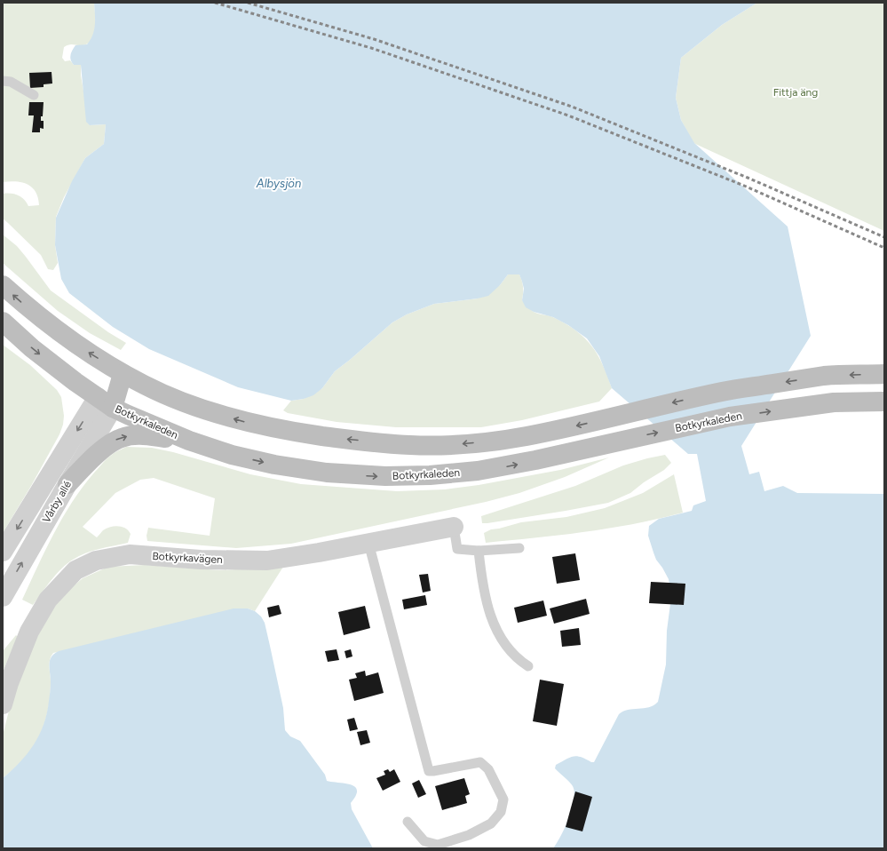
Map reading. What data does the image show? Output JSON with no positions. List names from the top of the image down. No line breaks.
{"streets":{"main road":["Botkyrkaleden"],"street":["Vårby allé","Botkyrkavägen"]},"crossings":[["Botkyrkaleden","Vårby allé"]],"water":["Albysjön"],"parks":["Fittja äng"]}
